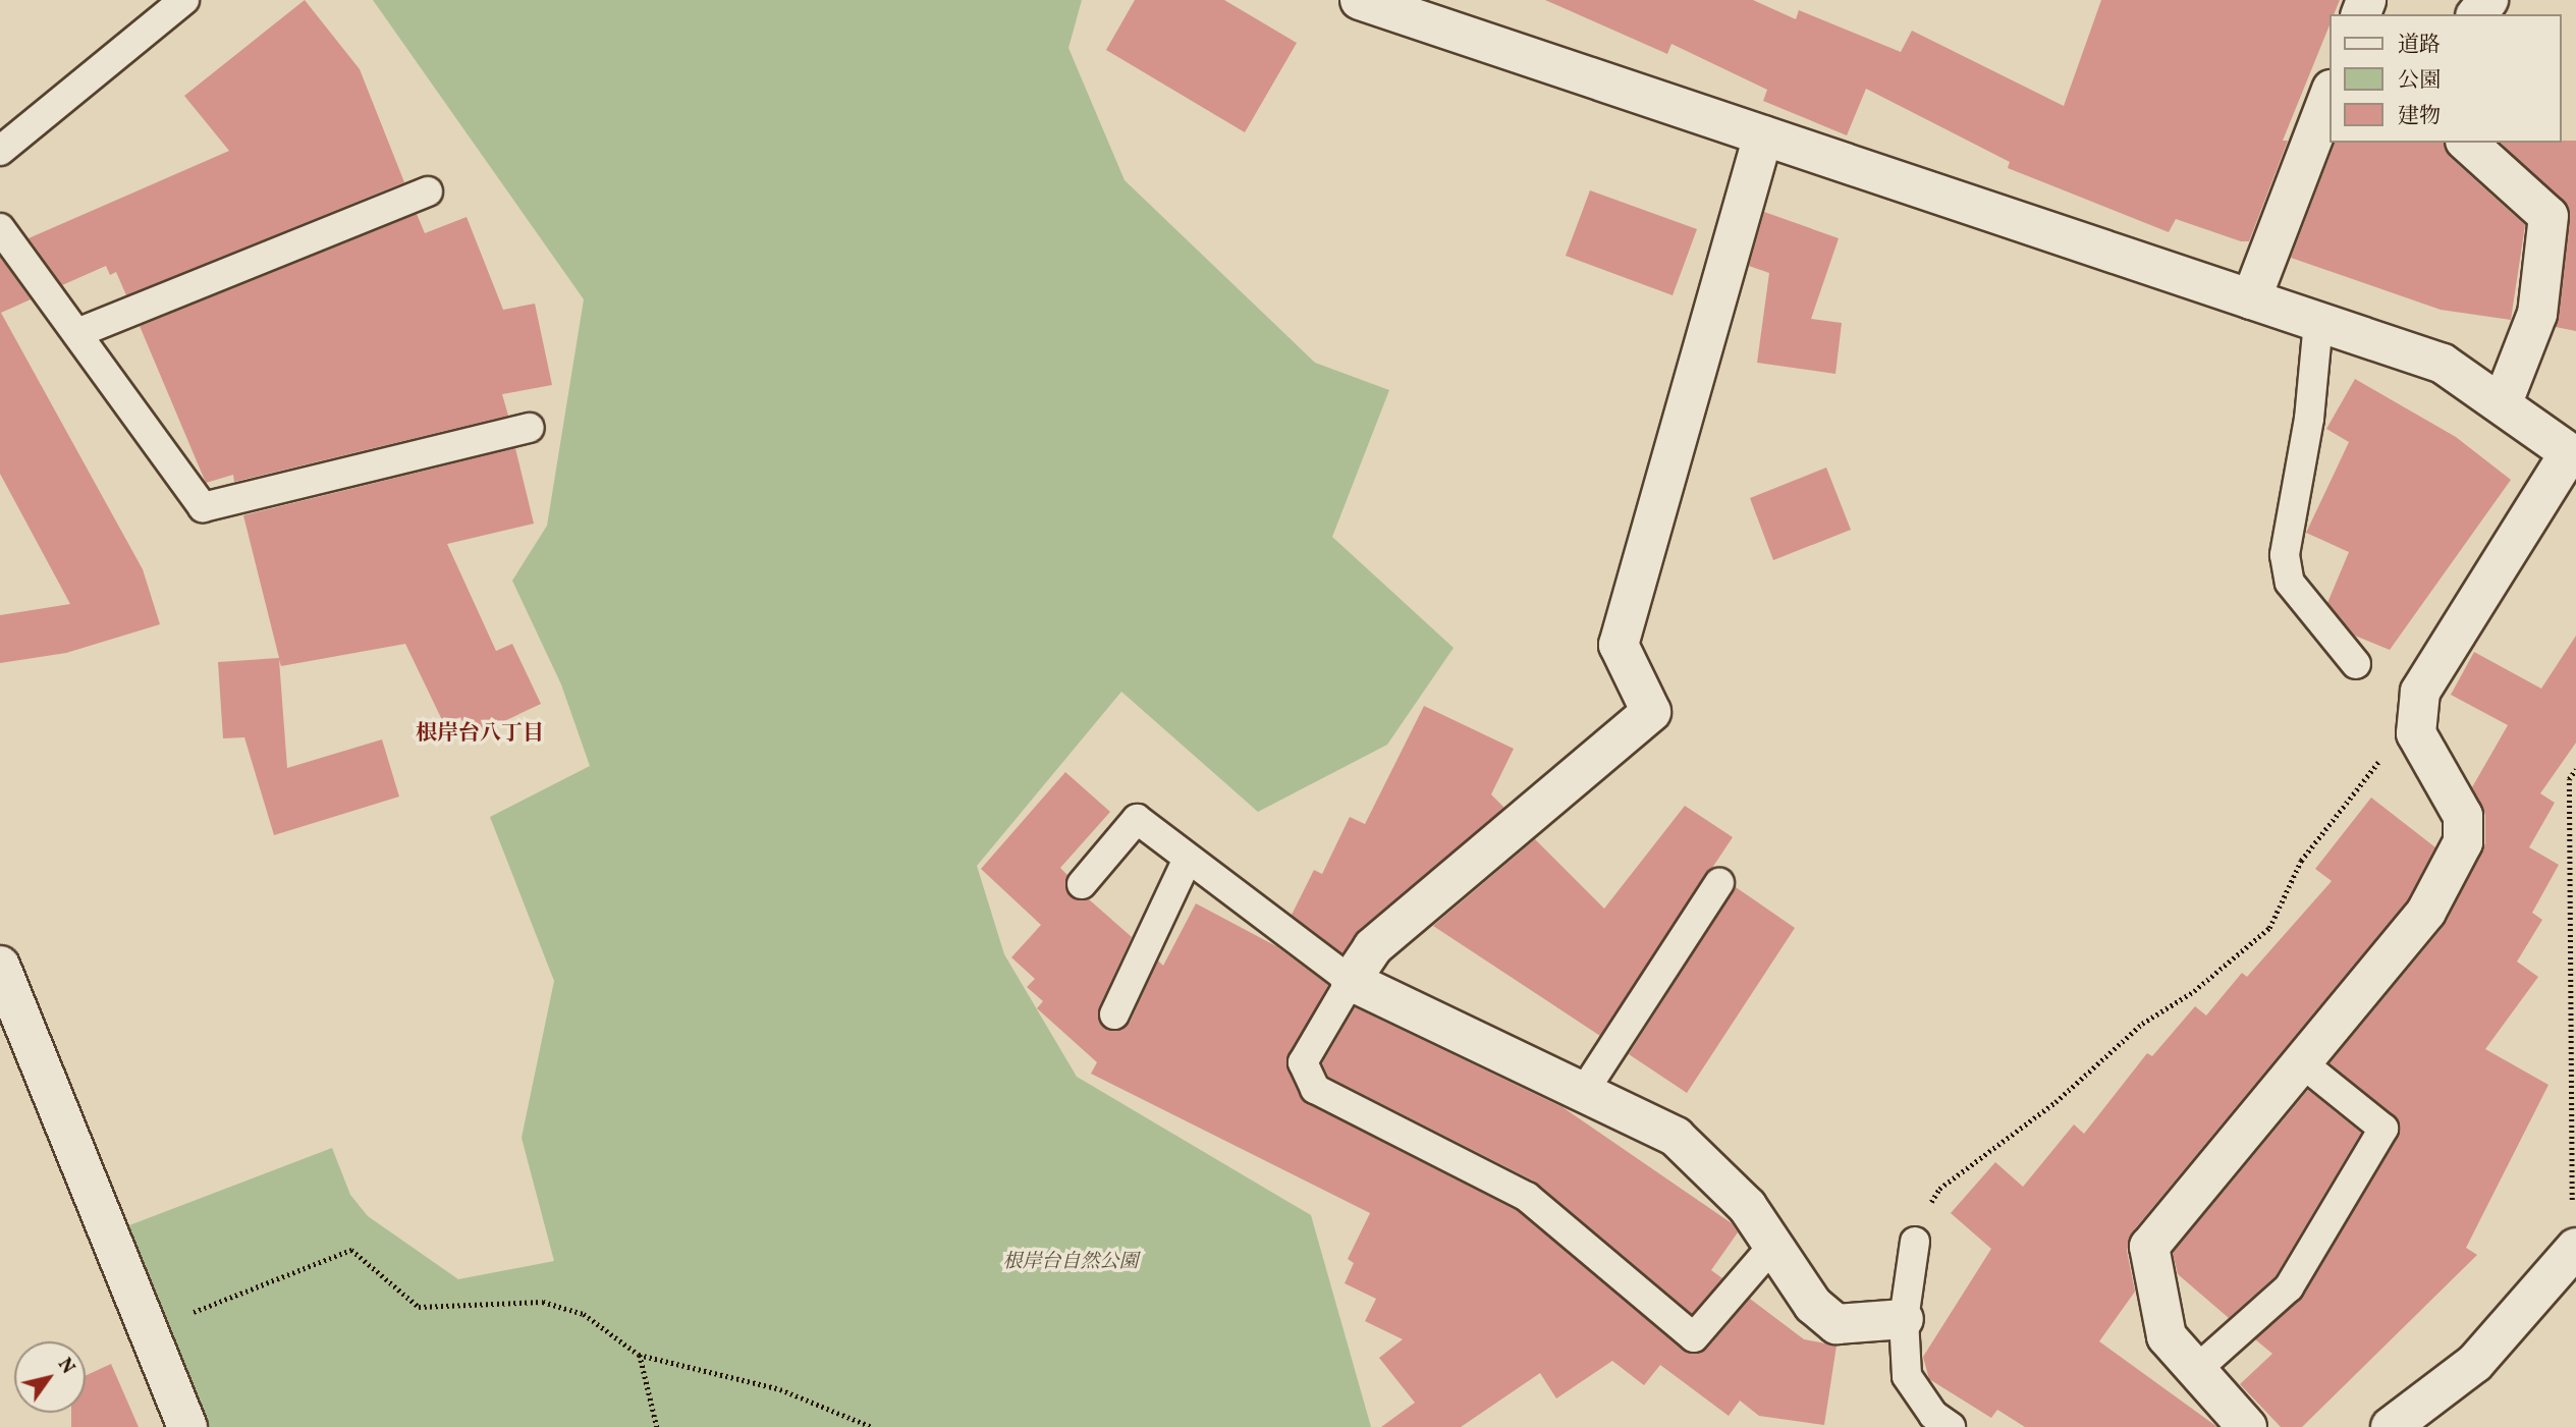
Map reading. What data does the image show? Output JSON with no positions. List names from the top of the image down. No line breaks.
{"districts":["根岸台八丁目"],"parks":["根岸台自然公園"],"legend":["道路","公園","建物"],"north":"top right"}
